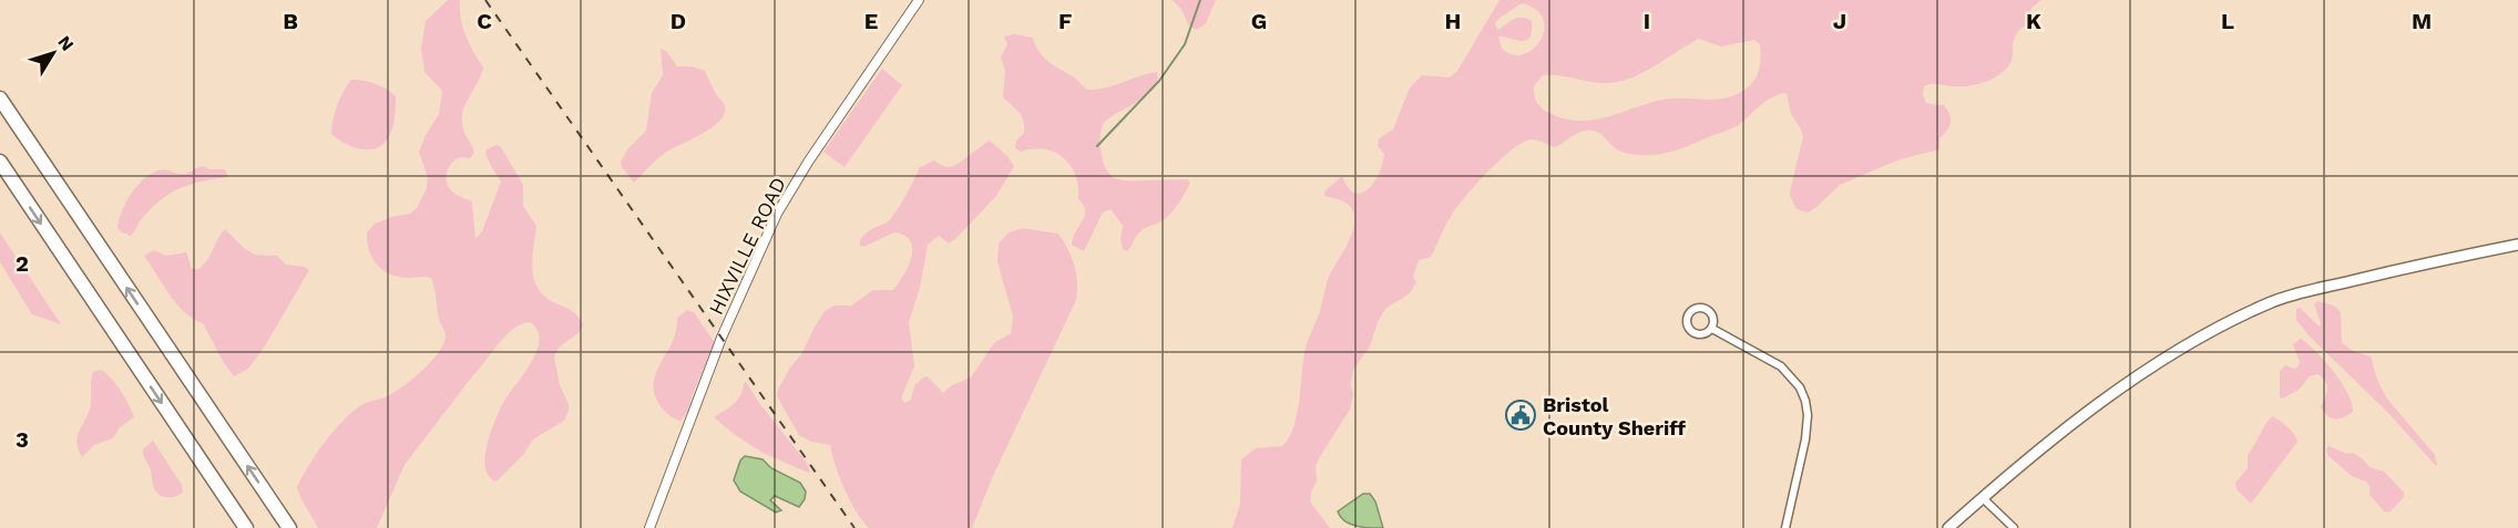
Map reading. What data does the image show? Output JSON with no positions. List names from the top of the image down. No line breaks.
{"streets":{"street":["HIXVILLE ROAD"]},"places":{"public building":["Bristol County Sheriff"]},"north":"top right","grid":{"columns":["B","C","D","E","F","G","H","I","J","K","L","M"],"rows":["2","3"]}}
